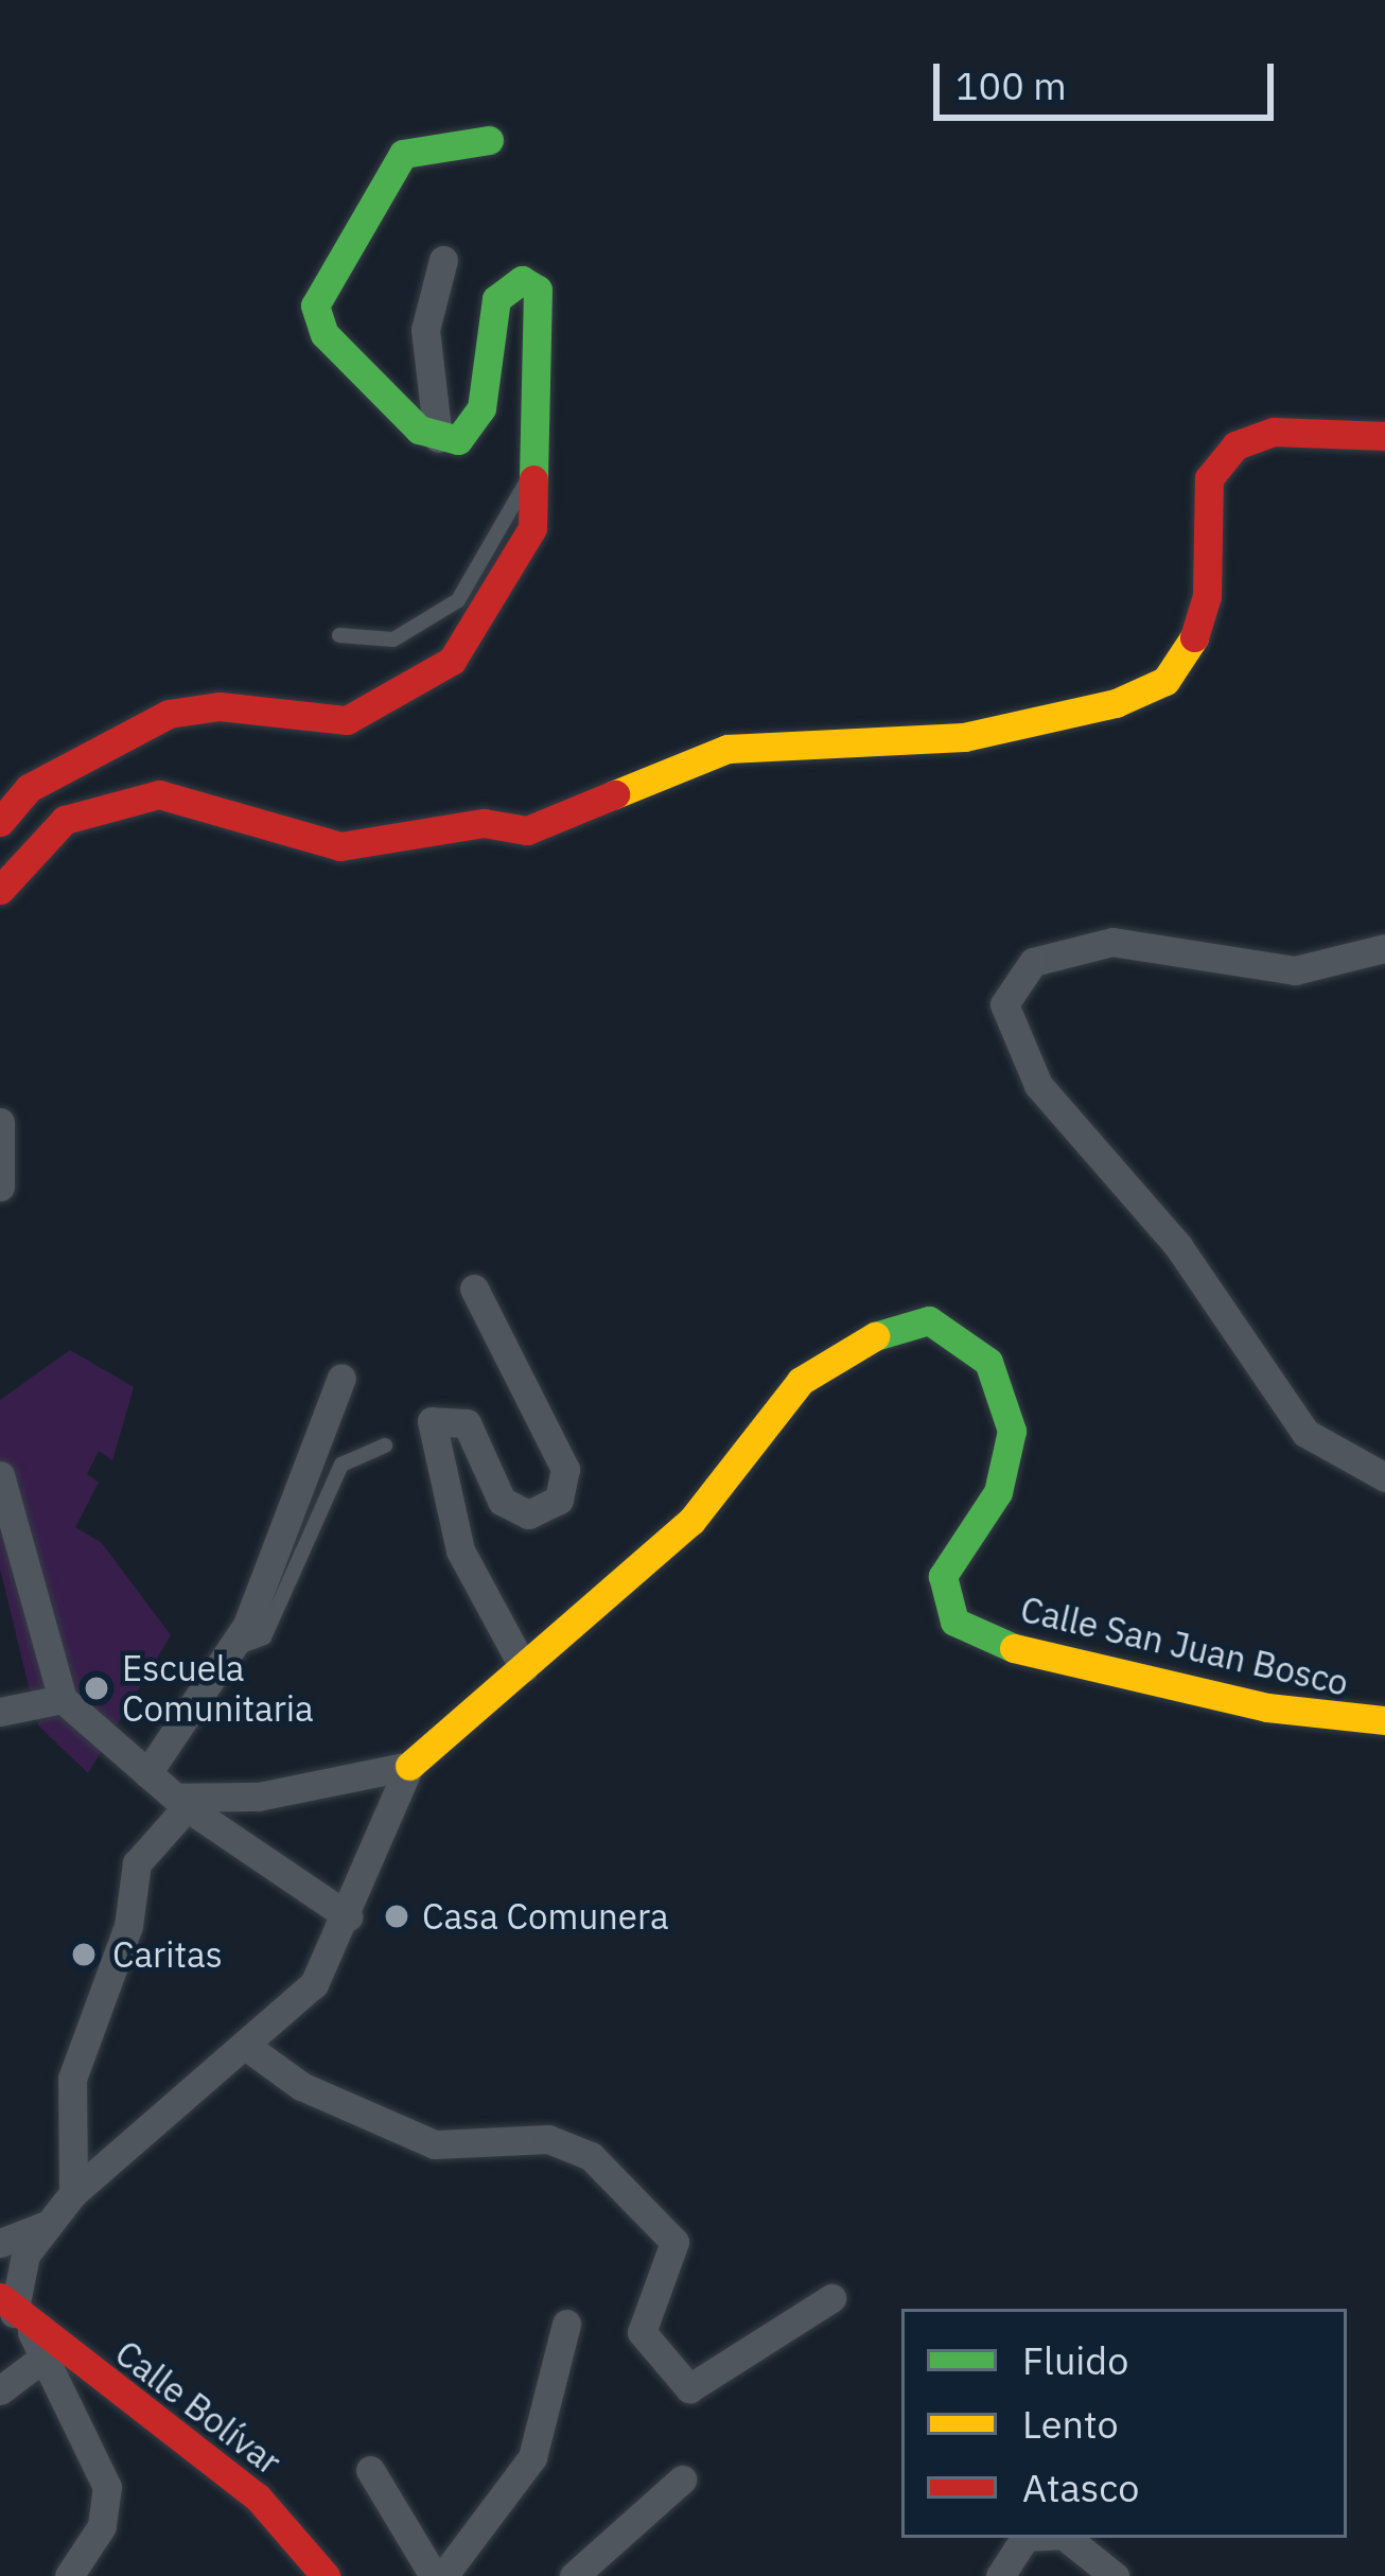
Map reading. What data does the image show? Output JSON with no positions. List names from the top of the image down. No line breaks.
{"streets":{"street":["Calle San Juan Bosco","Calle Bolívar"]},"places":["Escuela Comunitaria","Casa Comunera","Caritas"],"legend":["Fluido","Lento","Atasco"],"scale_bar":"100 m"}
